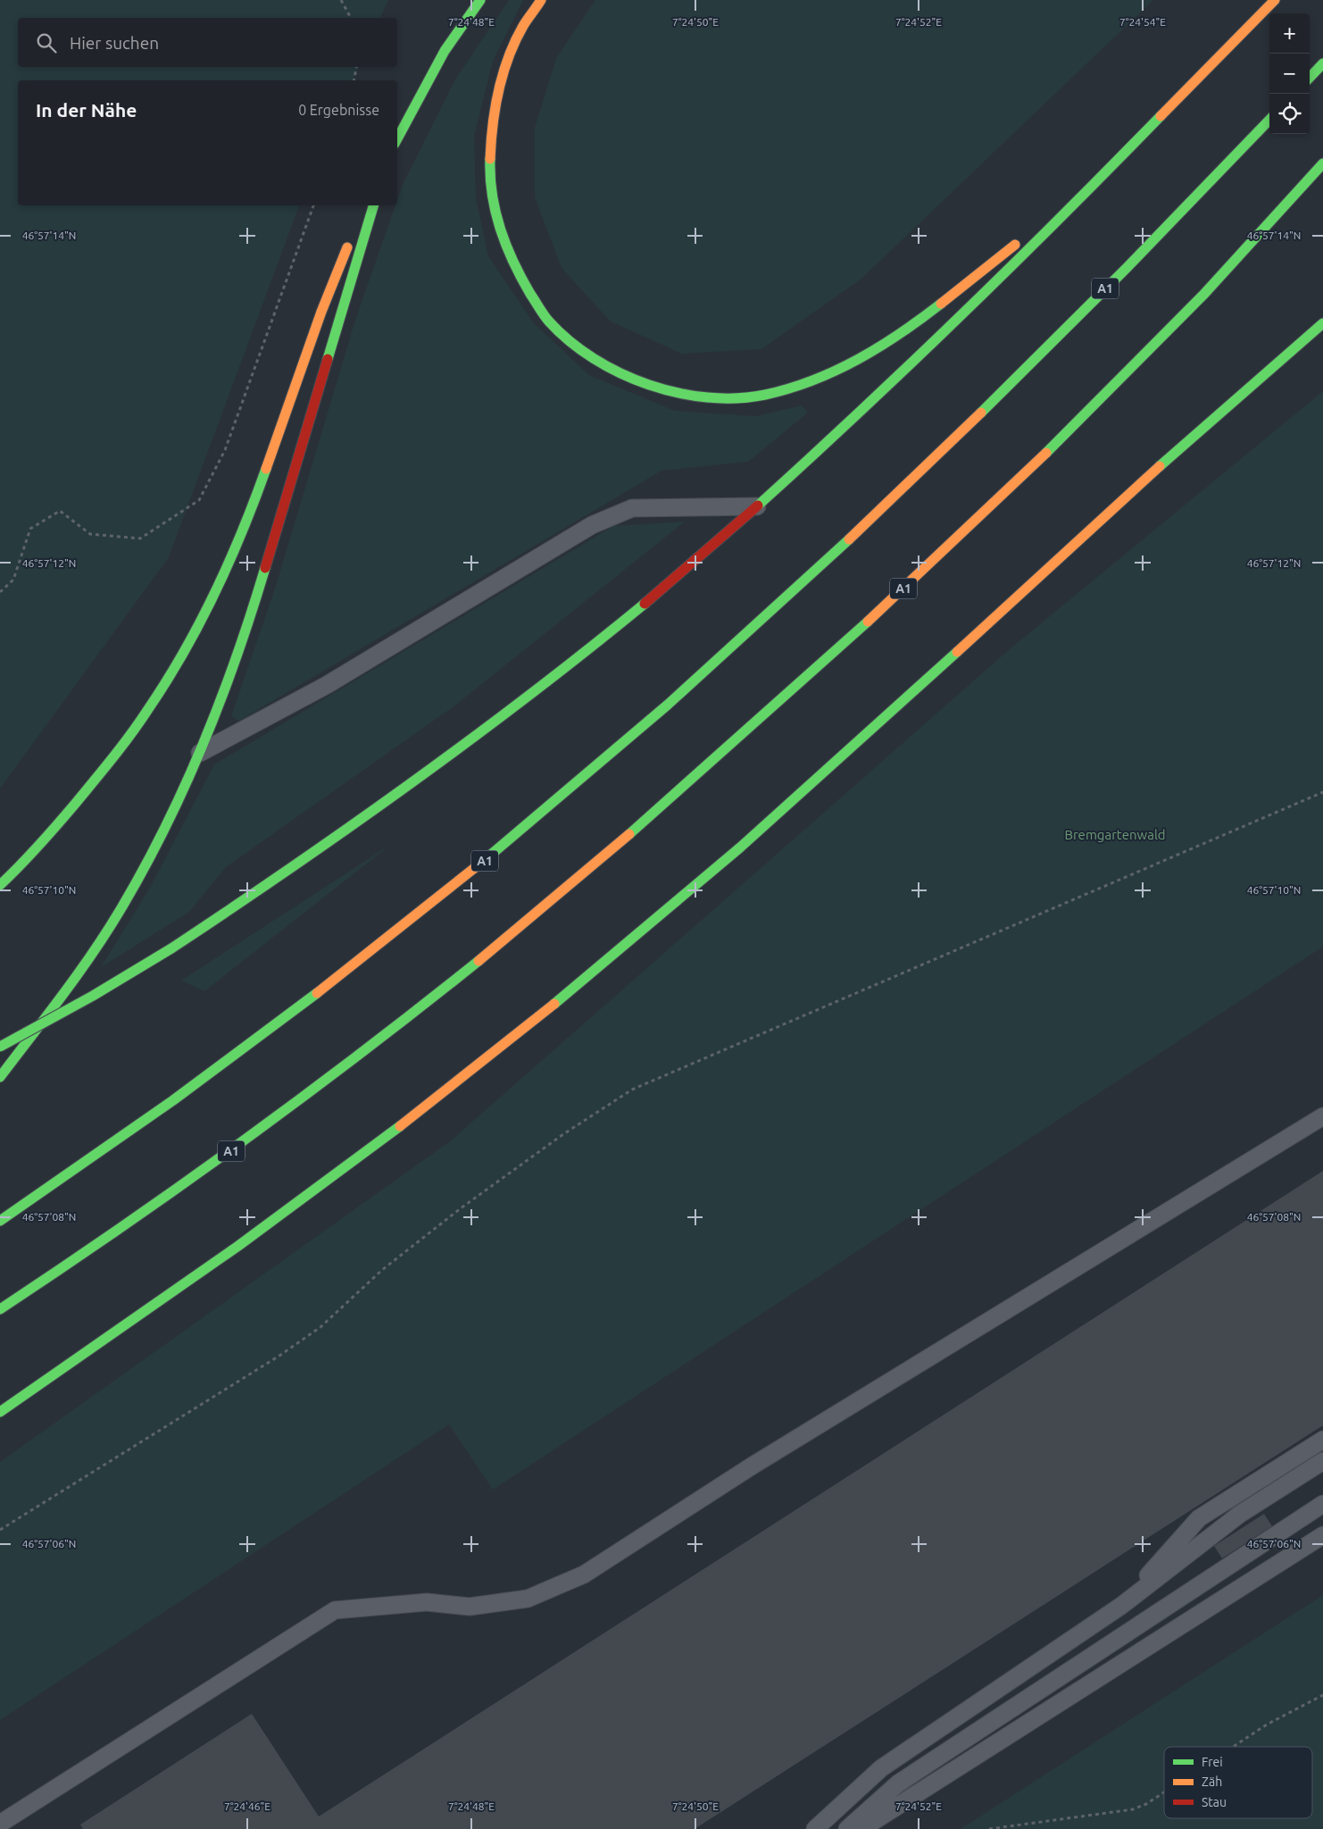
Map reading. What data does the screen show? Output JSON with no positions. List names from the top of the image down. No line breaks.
{"streets":{"highway":["A1"]},"parks":["Bremgartenwald"],"legend":["Frei","Zäh","Stau"],"page":{"map_buttons":["+","−"],"search":"Hier suchen","heading":["In der Nähe","0 Ergebnisse"]},"coordinates":["7°24'48\"E","7°24'50\"E","7°24'52\"E","7°24'54\"E","46°57'14\"N","46°57'12\"N","46°57'10\"N","46°57'08\"N","46°57'06\"N","7°24'46\"E"]}
